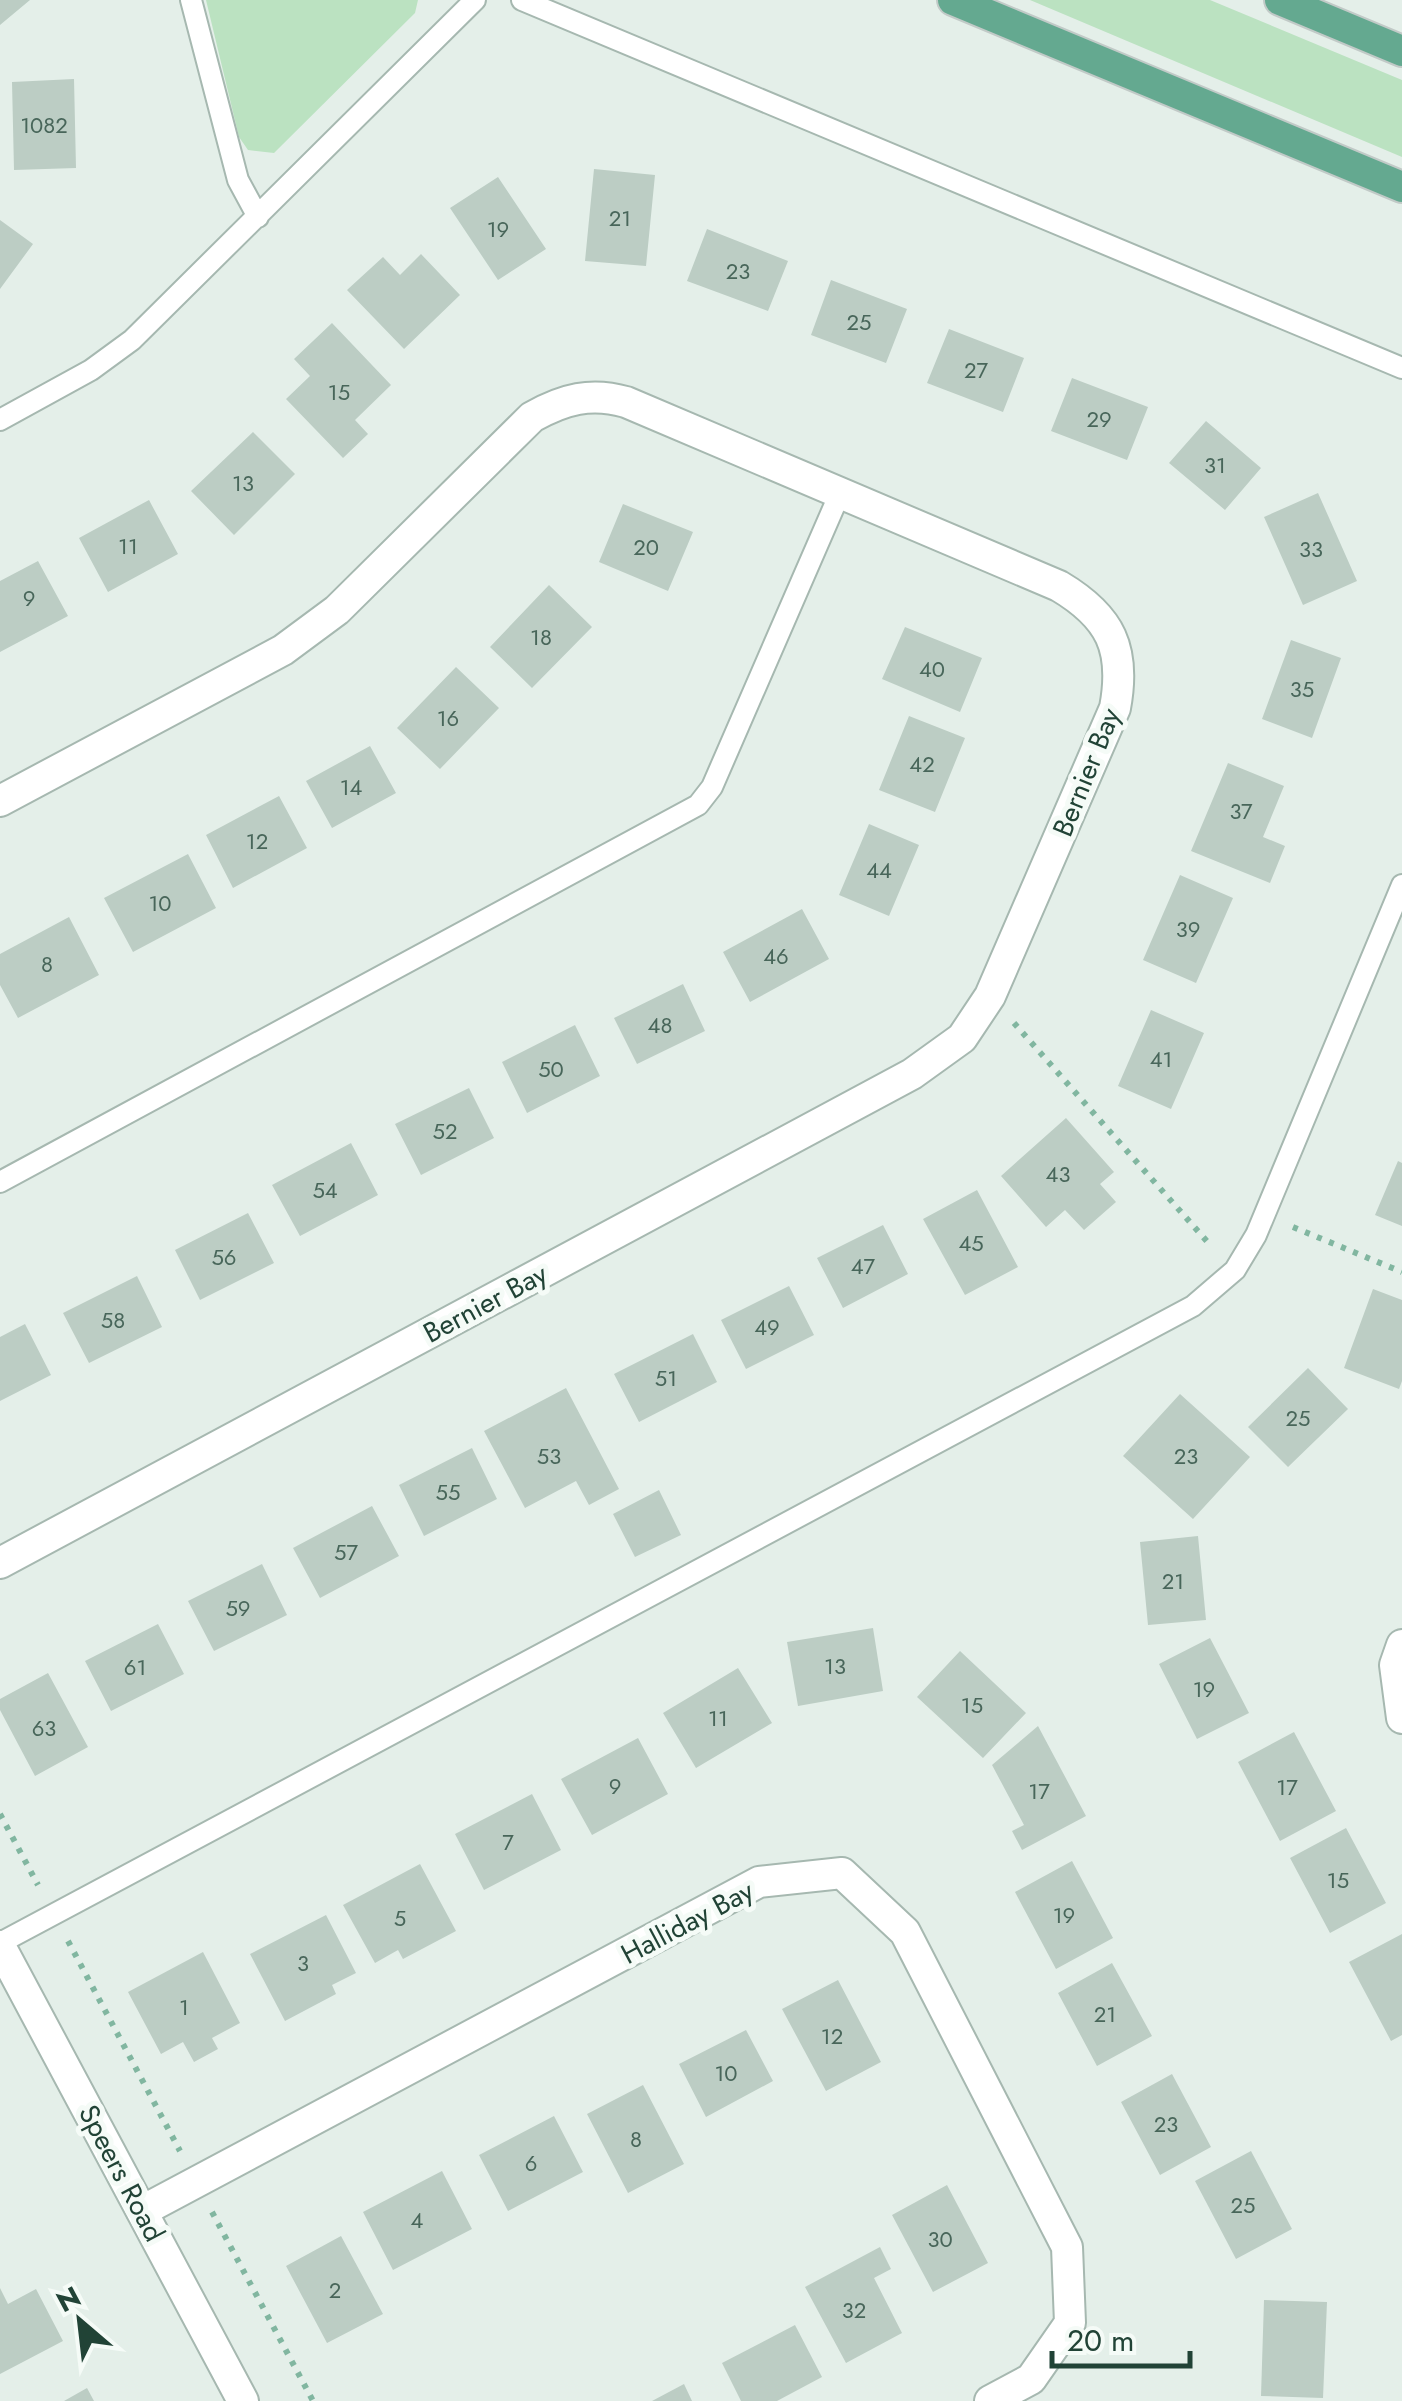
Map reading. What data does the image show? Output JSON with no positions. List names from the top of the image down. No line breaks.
{"streets":{"street":["Bernier Bay","Halliday Bay","Speers Road"]},"crossings":[["Halliday Bay","Speers Road"]],"house_numbers":["1082","21","19","23","25","27","15","29","31","13","11","20","33","9","18","40","35","16","42","14","37","12","44","10","39","46","8","48","41","50","52","43","54","45","56","47","58","49","51","25","53","23","55","57","21","59","13","61","19","15","11","63","9","17","17","7","15","19","5","3","1","21","12","10","23","8","6","25","4","30","2","32"],"scale_bar":"20 m","north":"top left"}
